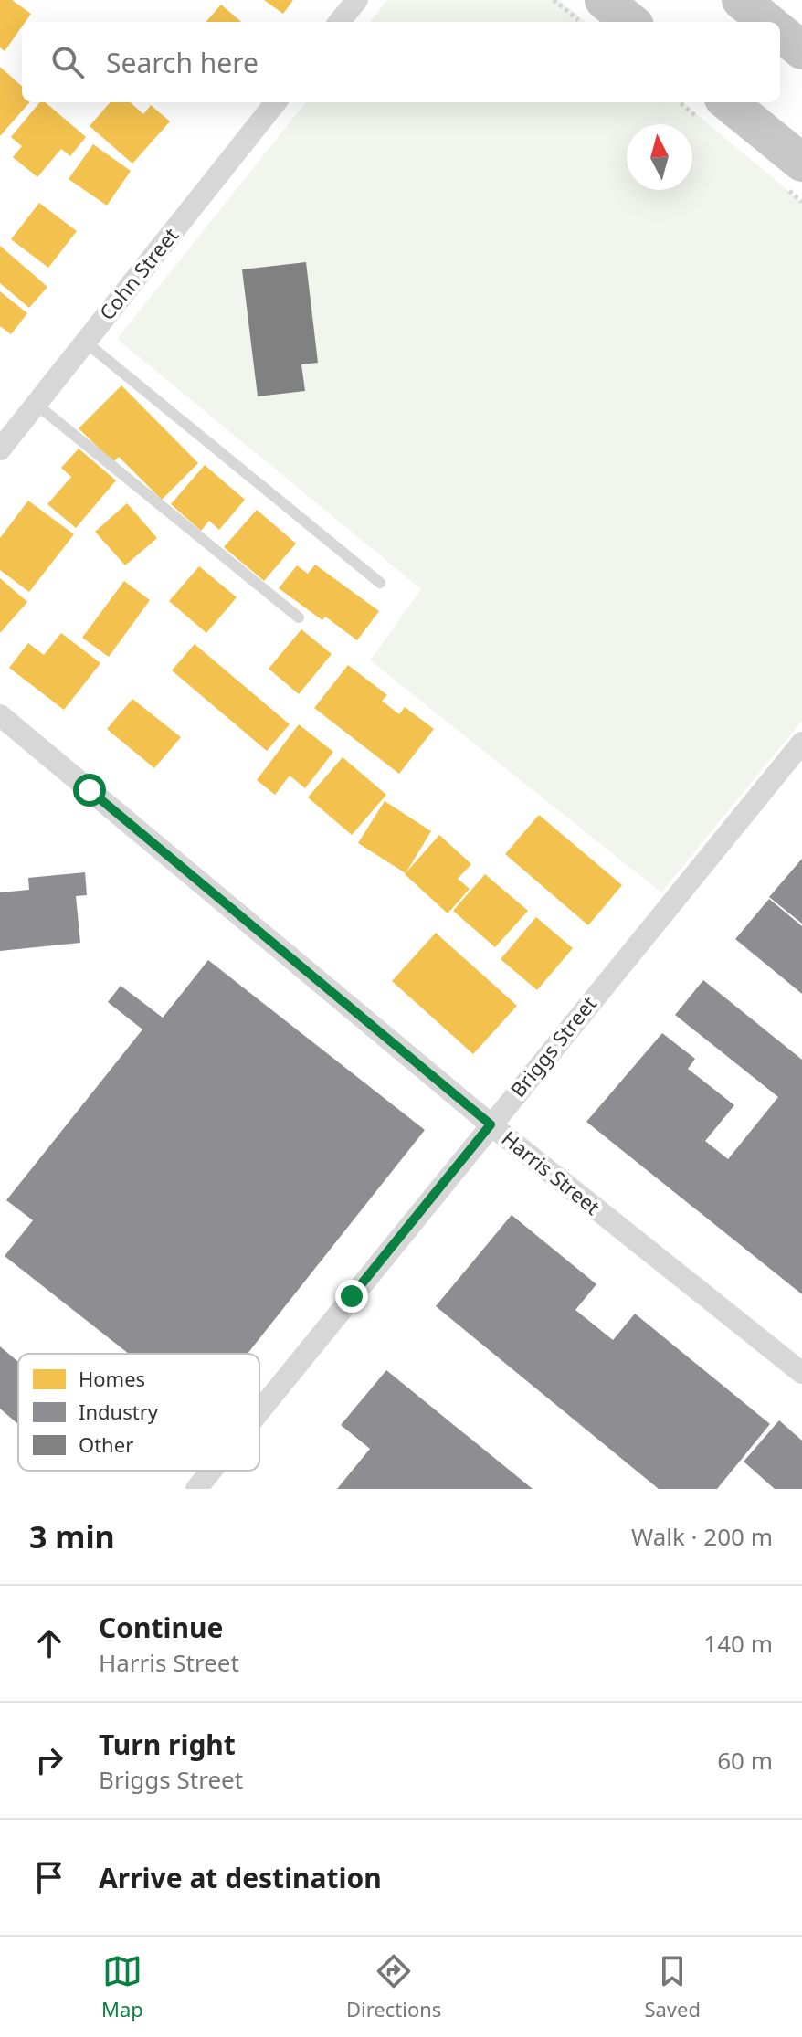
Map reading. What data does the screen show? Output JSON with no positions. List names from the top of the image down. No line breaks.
{"streets":{"street":["Cohn Street","Briggs Street","Harris Street"]},"crossings":[["Briggs Street","Harris Street"]],"legend":["Homes","Industry","Other"],"north":"top","page":{"search":"Search here","heading":["3 min","Walk · 200 m"],"list":[["Continue","Harris Street","140 m"],["Turn right","Briggs Street","60 m"],"Arrive at destination"],"nav":["Map","Directions","Saved"]}}
